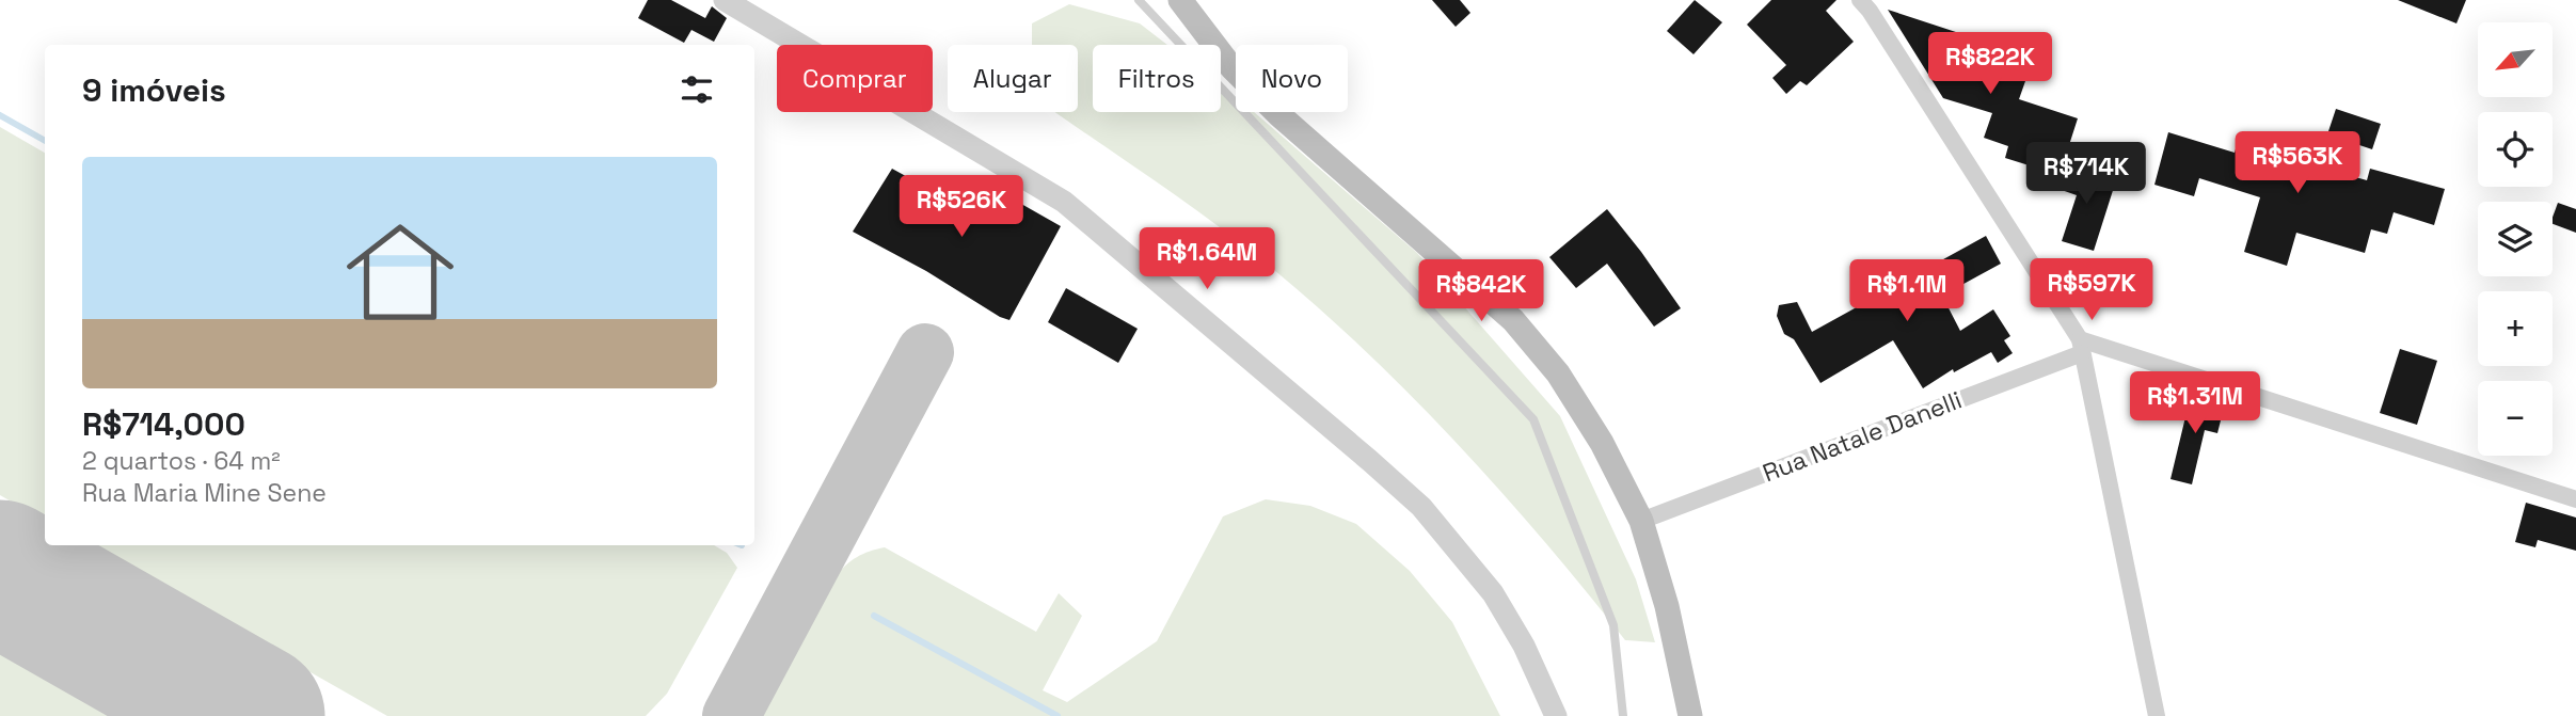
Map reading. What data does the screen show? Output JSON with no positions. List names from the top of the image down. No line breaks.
{"streets":{"street":["Rua Natale Danelli"]},"north":"bottom left","page":{"map_buttons":["+","−"],"price":["R$822K","R$563K","R$714K","R$526K","R$1.64M","R$597K","R$842K","R$1.1M","R$1.31M"],"chip":["Comprar","Alugar","Filtros","Novo"],"heading":"9 imóveis","list":[{"name":"R$714,000","note":"2 quartos · 64 m² · Rua Maria Mine Sene"}]}}
